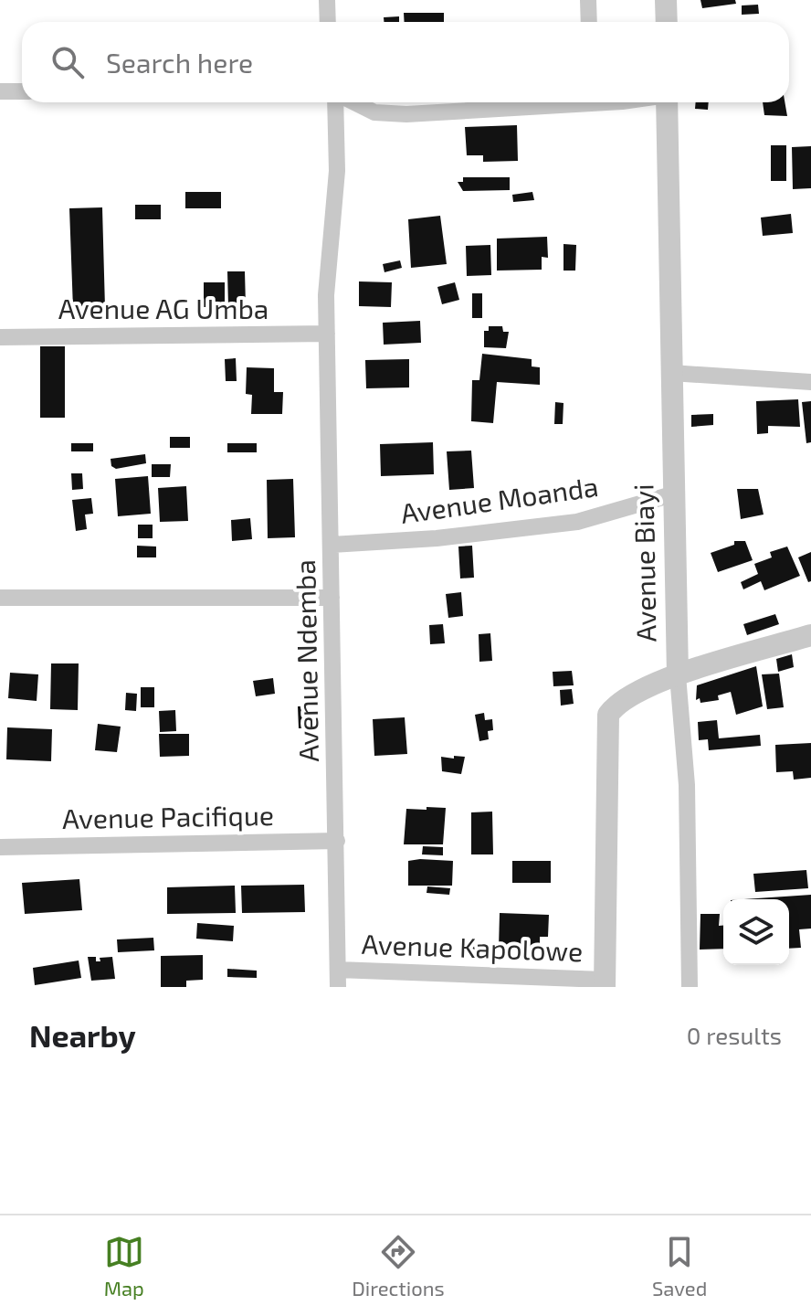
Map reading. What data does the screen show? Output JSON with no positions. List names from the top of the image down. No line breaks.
{"streets":{"street":["Avenue AG Umba","Avenue Moanda","Avenue Biayi","Avenue Ndemba","Avenue Pacifique","Avenue Kapolowe"]},"crossings":[["Avenue AG Umba","Avenue Ndemba"],["Avenue Moanda","Avenue Biayi"],["Avenue Moanda","Avenue Ndemba"],["Avenue Biayi","Avenue Kapolowe"],["Avenue Ndemba","Avenue Pacifique"],["Avenue Ndemba","Avenue Kapolowe"]],"page":{"search":"Search here","heading":["Nearby","0 results"],"nav":["Map","Directions","Saved"]}}
